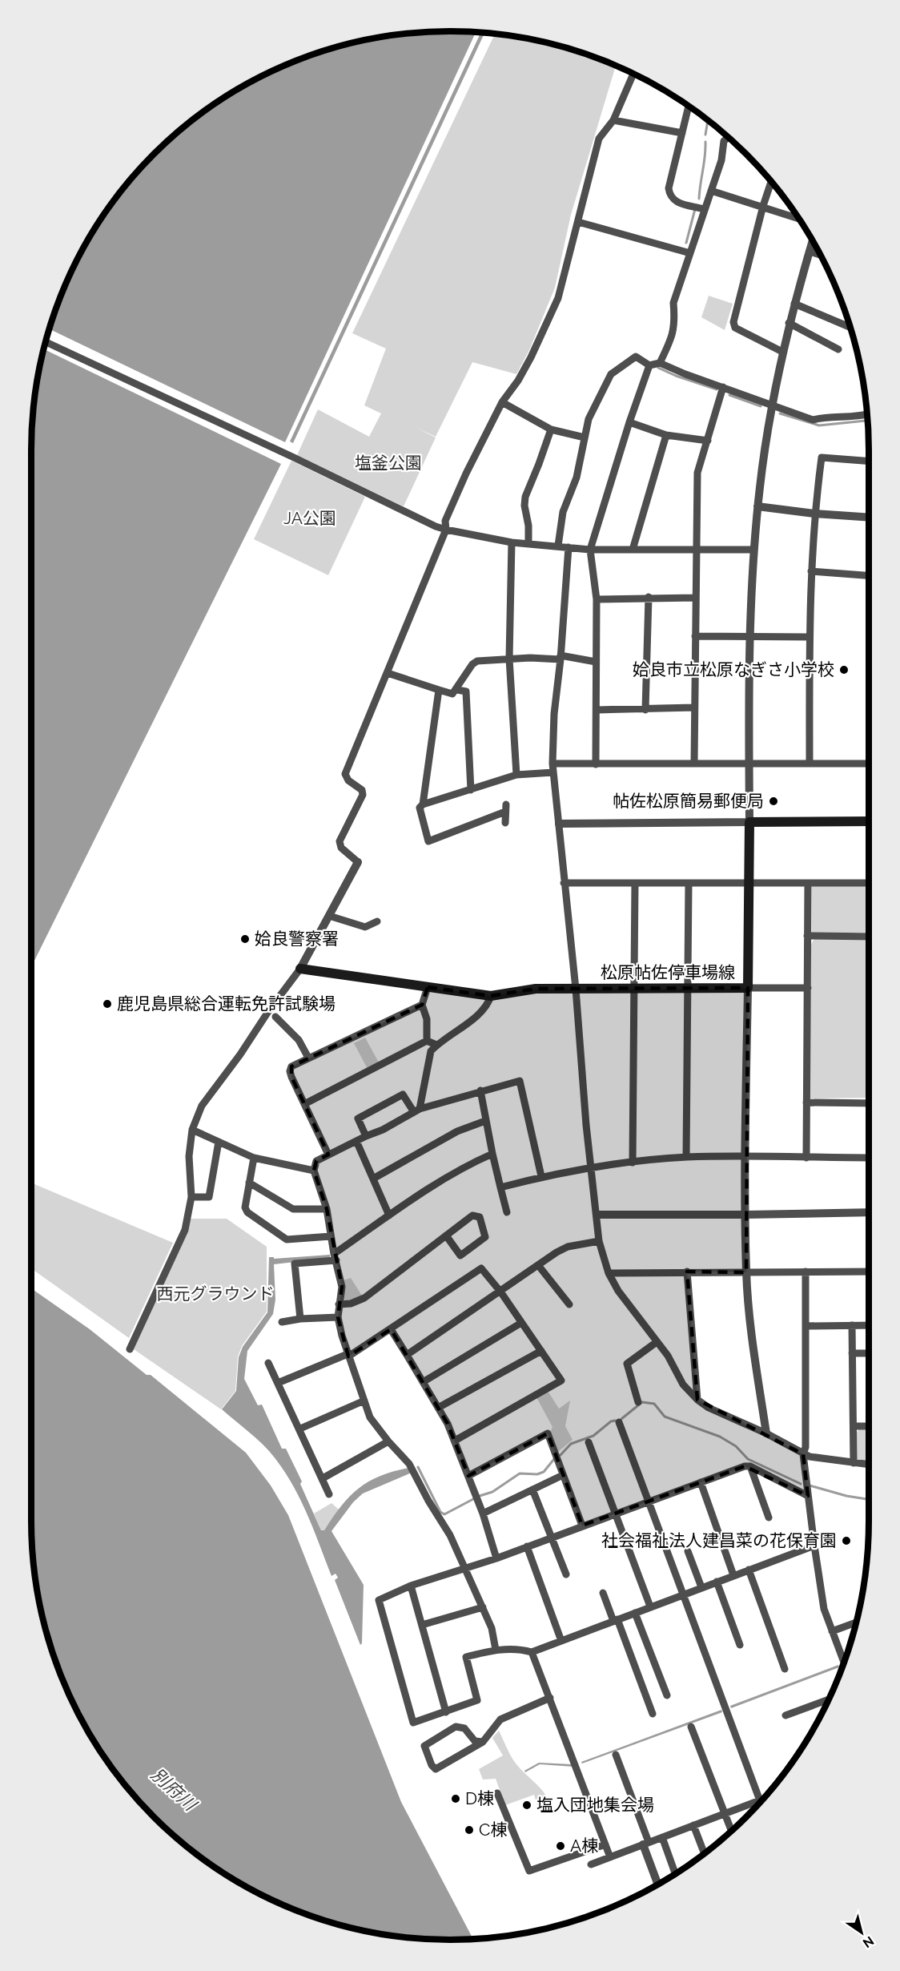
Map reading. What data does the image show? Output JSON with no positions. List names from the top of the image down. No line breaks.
{"streets":{"main road":["松原帖佐停車場線"]},"water":["別府川"],"parks":["塩釜公園","JA公園","西元グラウンド"],"places":["姶良市立松原なぎさ小学校","帖佐松原簡易郵便局","姶良警察署","鹿児島県総合運転免許試験場","社会福祉法人建昌菜の花保育園","D棟","塩入団地集会場","C棟","A棟"],"north":"bottom right"}
